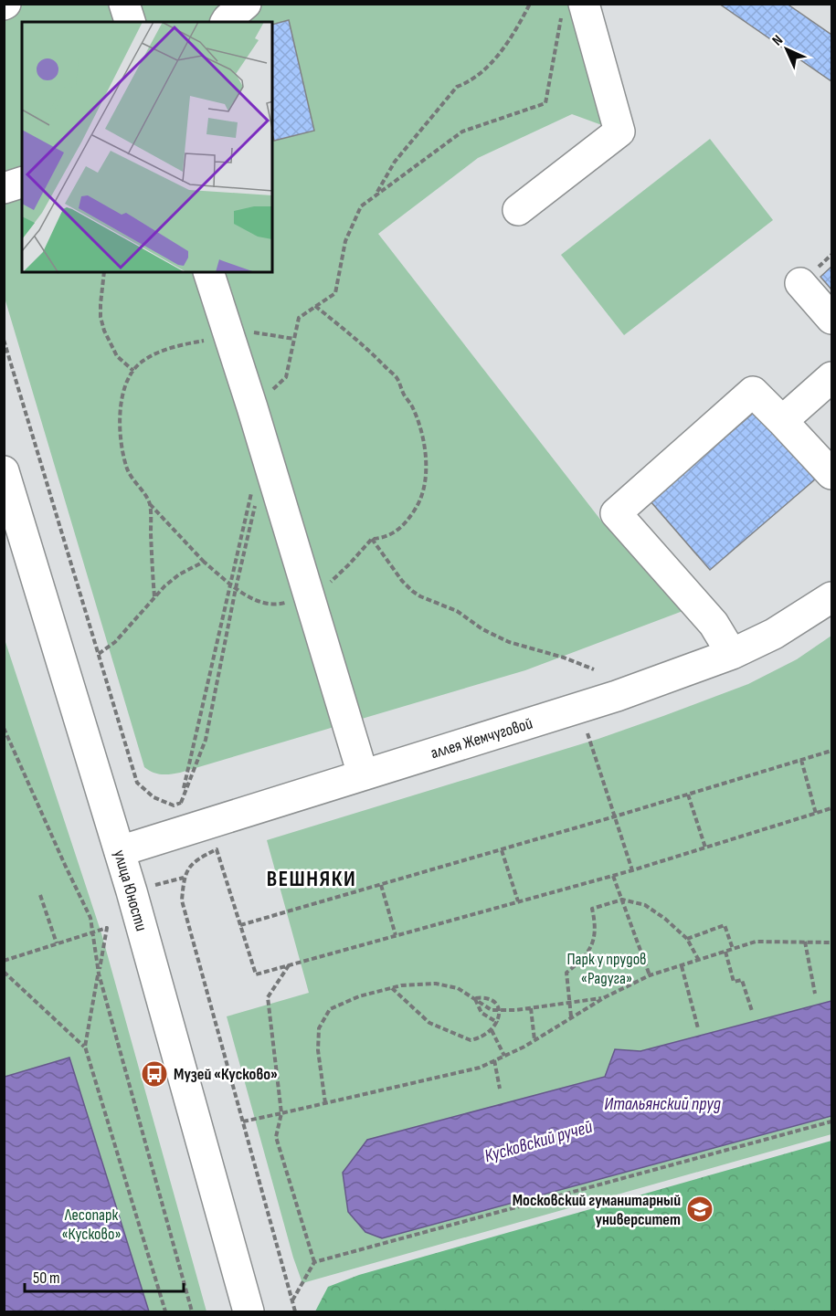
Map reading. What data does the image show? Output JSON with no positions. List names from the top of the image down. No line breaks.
{"streets":{"main road":["аллея Жемчуговой","улица Юности"]},"crossings":[["аллея Жемчуговой","улица Юности"]],"districts":["ВЕШНЯКИ"],"water":["Итальянский пруд","Кусковский ручей"],"parks":["Парк у прудов «Радуга»","Лесопарк «Кусково»"],"places":{"bus stop":["Музей «Кусково»"],"school or university":["Московский гуманитарный университет"]},"scale_bar":"50 m","north":"top left"}
